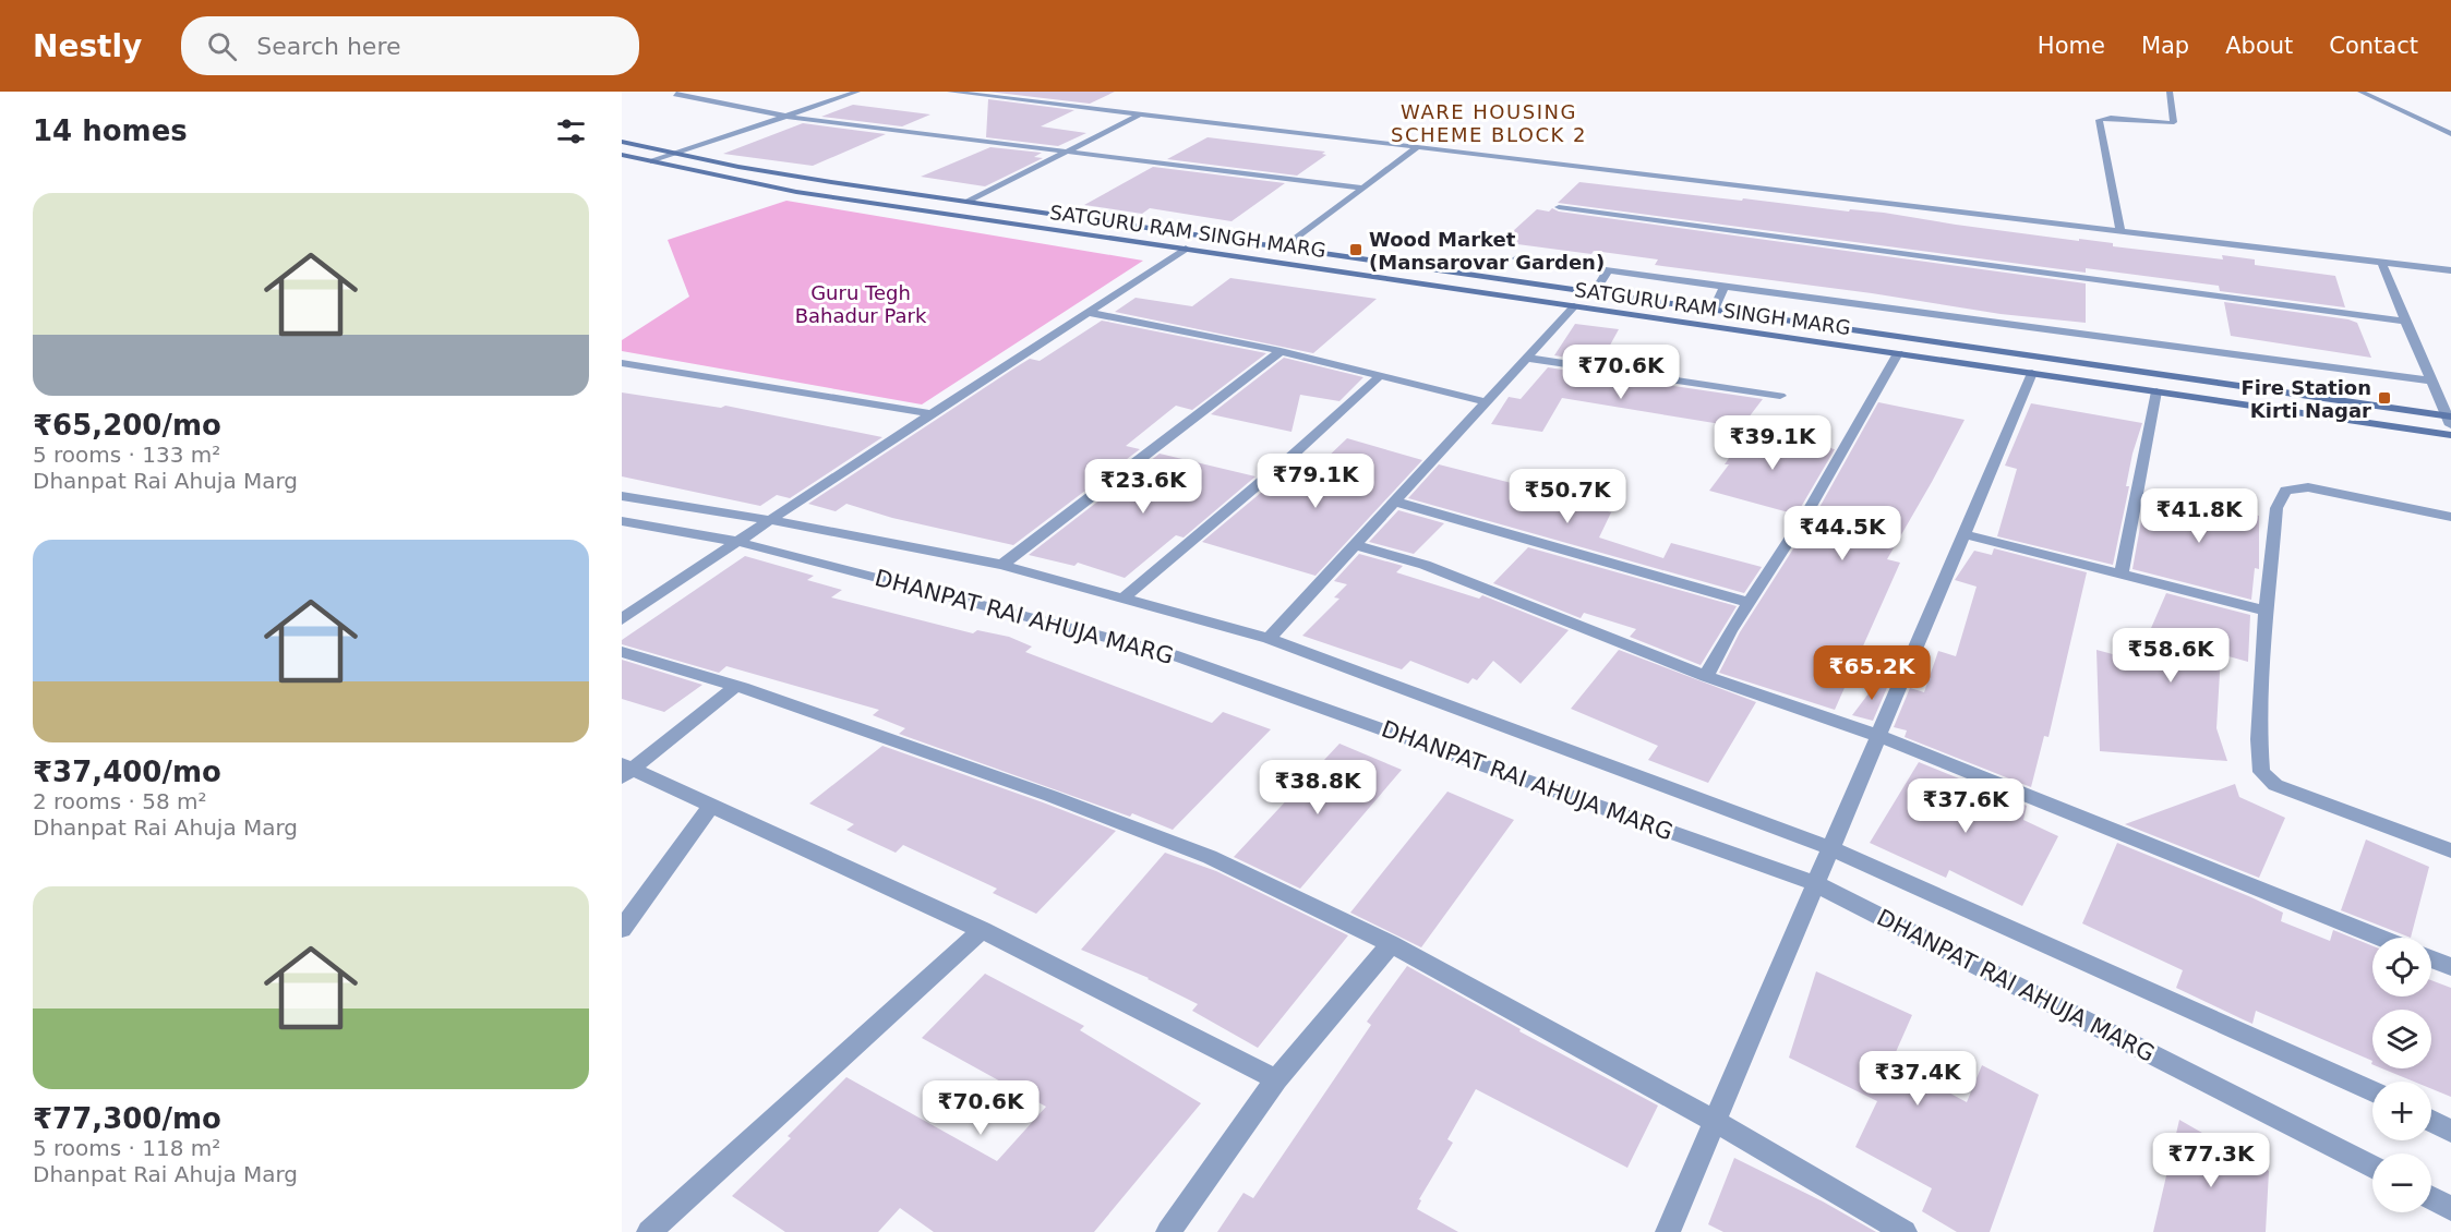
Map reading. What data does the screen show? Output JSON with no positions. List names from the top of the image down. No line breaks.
{"streets":{"main road":["SATGURU RAM SINGH MARG"],"street":["DHANPAT RAI AHUJA MARG"]},"districts":["WARE HOUSING SCHEME BLOCK 2"],"parks":["Guru Tegh Bahadur Park"],"places":{"transit":["Wood Market (Mansarovar Garden)","Fire Station Kirti Nagar"]},"page":{"header":"Nestly","search":"Search here","nav":["Home","Map","About","Contact"],"heading":"14 homes","list":[{"name":"₹65,200/mo","note":"5 rooms · 133 m² · Dhanpat Rai Ahuja Marg"},{"name":"₹37,400/mo","note":"2 rooms · 58 m² · Dhanpat Rai Ahuja Marg"},{"name":"₹77,300/mo","note":"5 rooms · 118 m² · Dhanpat Rai Ahuja Marg"}],"price":["₹70.6K","₹39.1K","₹79.1K","₹23.6K","₹50.7K","₹41.8K","₹44.5K","₹58.6K","₹65.2K","₹38.8K","₹37.6K","₹37.4K","₹70.6K","₹77.3K"],"map_buttons":["+","−"]}}
